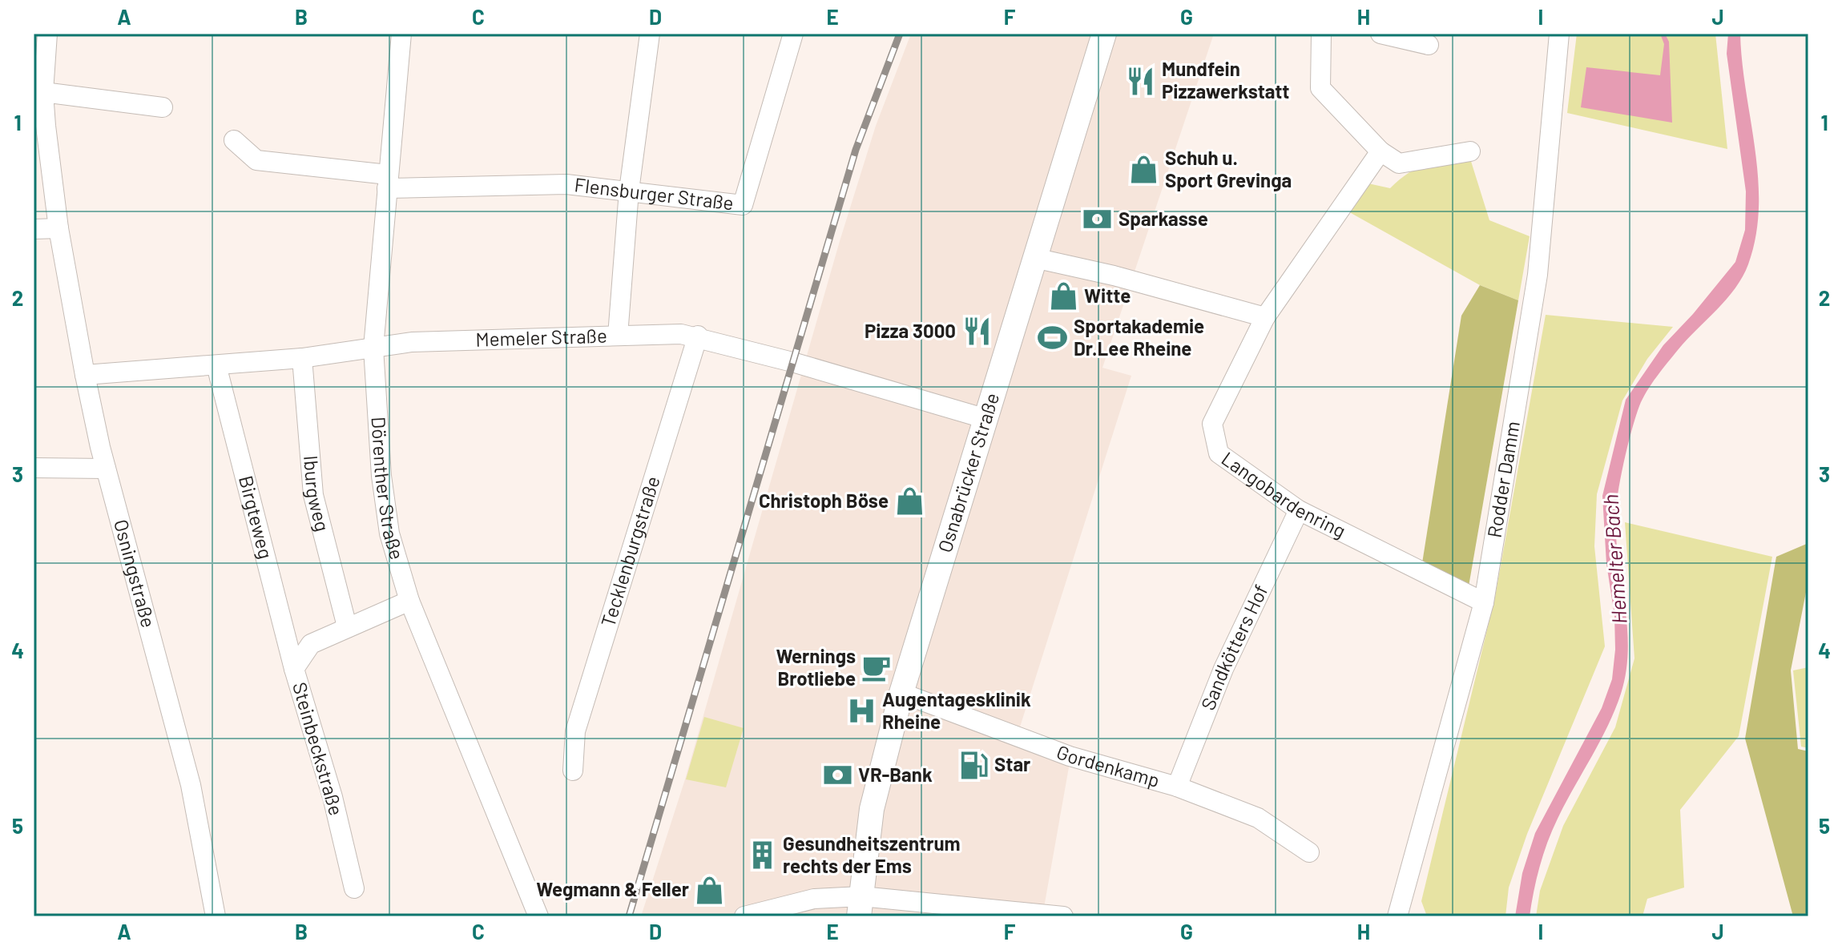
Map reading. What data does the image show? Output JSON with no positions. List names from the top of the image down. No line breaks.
{"streets":{"main road":["Osnabrücker Straße"],"street":["Flensburger Straße","Memeler Straße","Rodder Damm","Dörenther Straße","Iburgweg","Langobardenring","Birgteweg","Tecklenburgstraße","Osningstraße","Sandkötters Hof","Steinbeckstraße","Gordenkamp"]},"crossings":[["Flensburger Straße","Dörenther Straße"],["Memeler Straße","Osnabrücker Straße"],["Memeler Straße","Dörenther Straße"],["Memeler Straße","Iburgweg"],["Memeler Straße","Birgteweg"],["Memeler Straße","Tecklenburgstraße"],["Memeler Straße","Osningstraße"],["Osnabrücker Straße","Gordenkamp"],["Rodder Damm","Langobardenring"],["Dörenther Straße","Steinbeckstraße"],["Iburgweg","Steinbeckstraße"],["Langobardenring","Sandkötters Hof"],["Birgteweg","Steinbeckstraße"],["Sandkötters Hof","Gordenkamp"]],"water":["Hemelter Bach"],"places":{"restaurant":["Mundfein Pizzawerkstatt","Pizza 3000"],"shop":["Schuh u. Sport Grevinga","Witte","Christoph Böse","Wegmann & Feller"],"bank":["Sparkasse","VR-Bank"],"sports":["Sportakademie Dr.Lee Rheine"],"cafe":["Wernings Brotliebe"],"hospital":["Augentagesklinik Rheine"],"fuel station":["Star"],"building":["Gesundheitszentrum rechts der Ems"]},"grid":{"columns":["A","B","C","D","E","F","G","H","I","J"],"rows":["1","2","3","4","5"]}}
